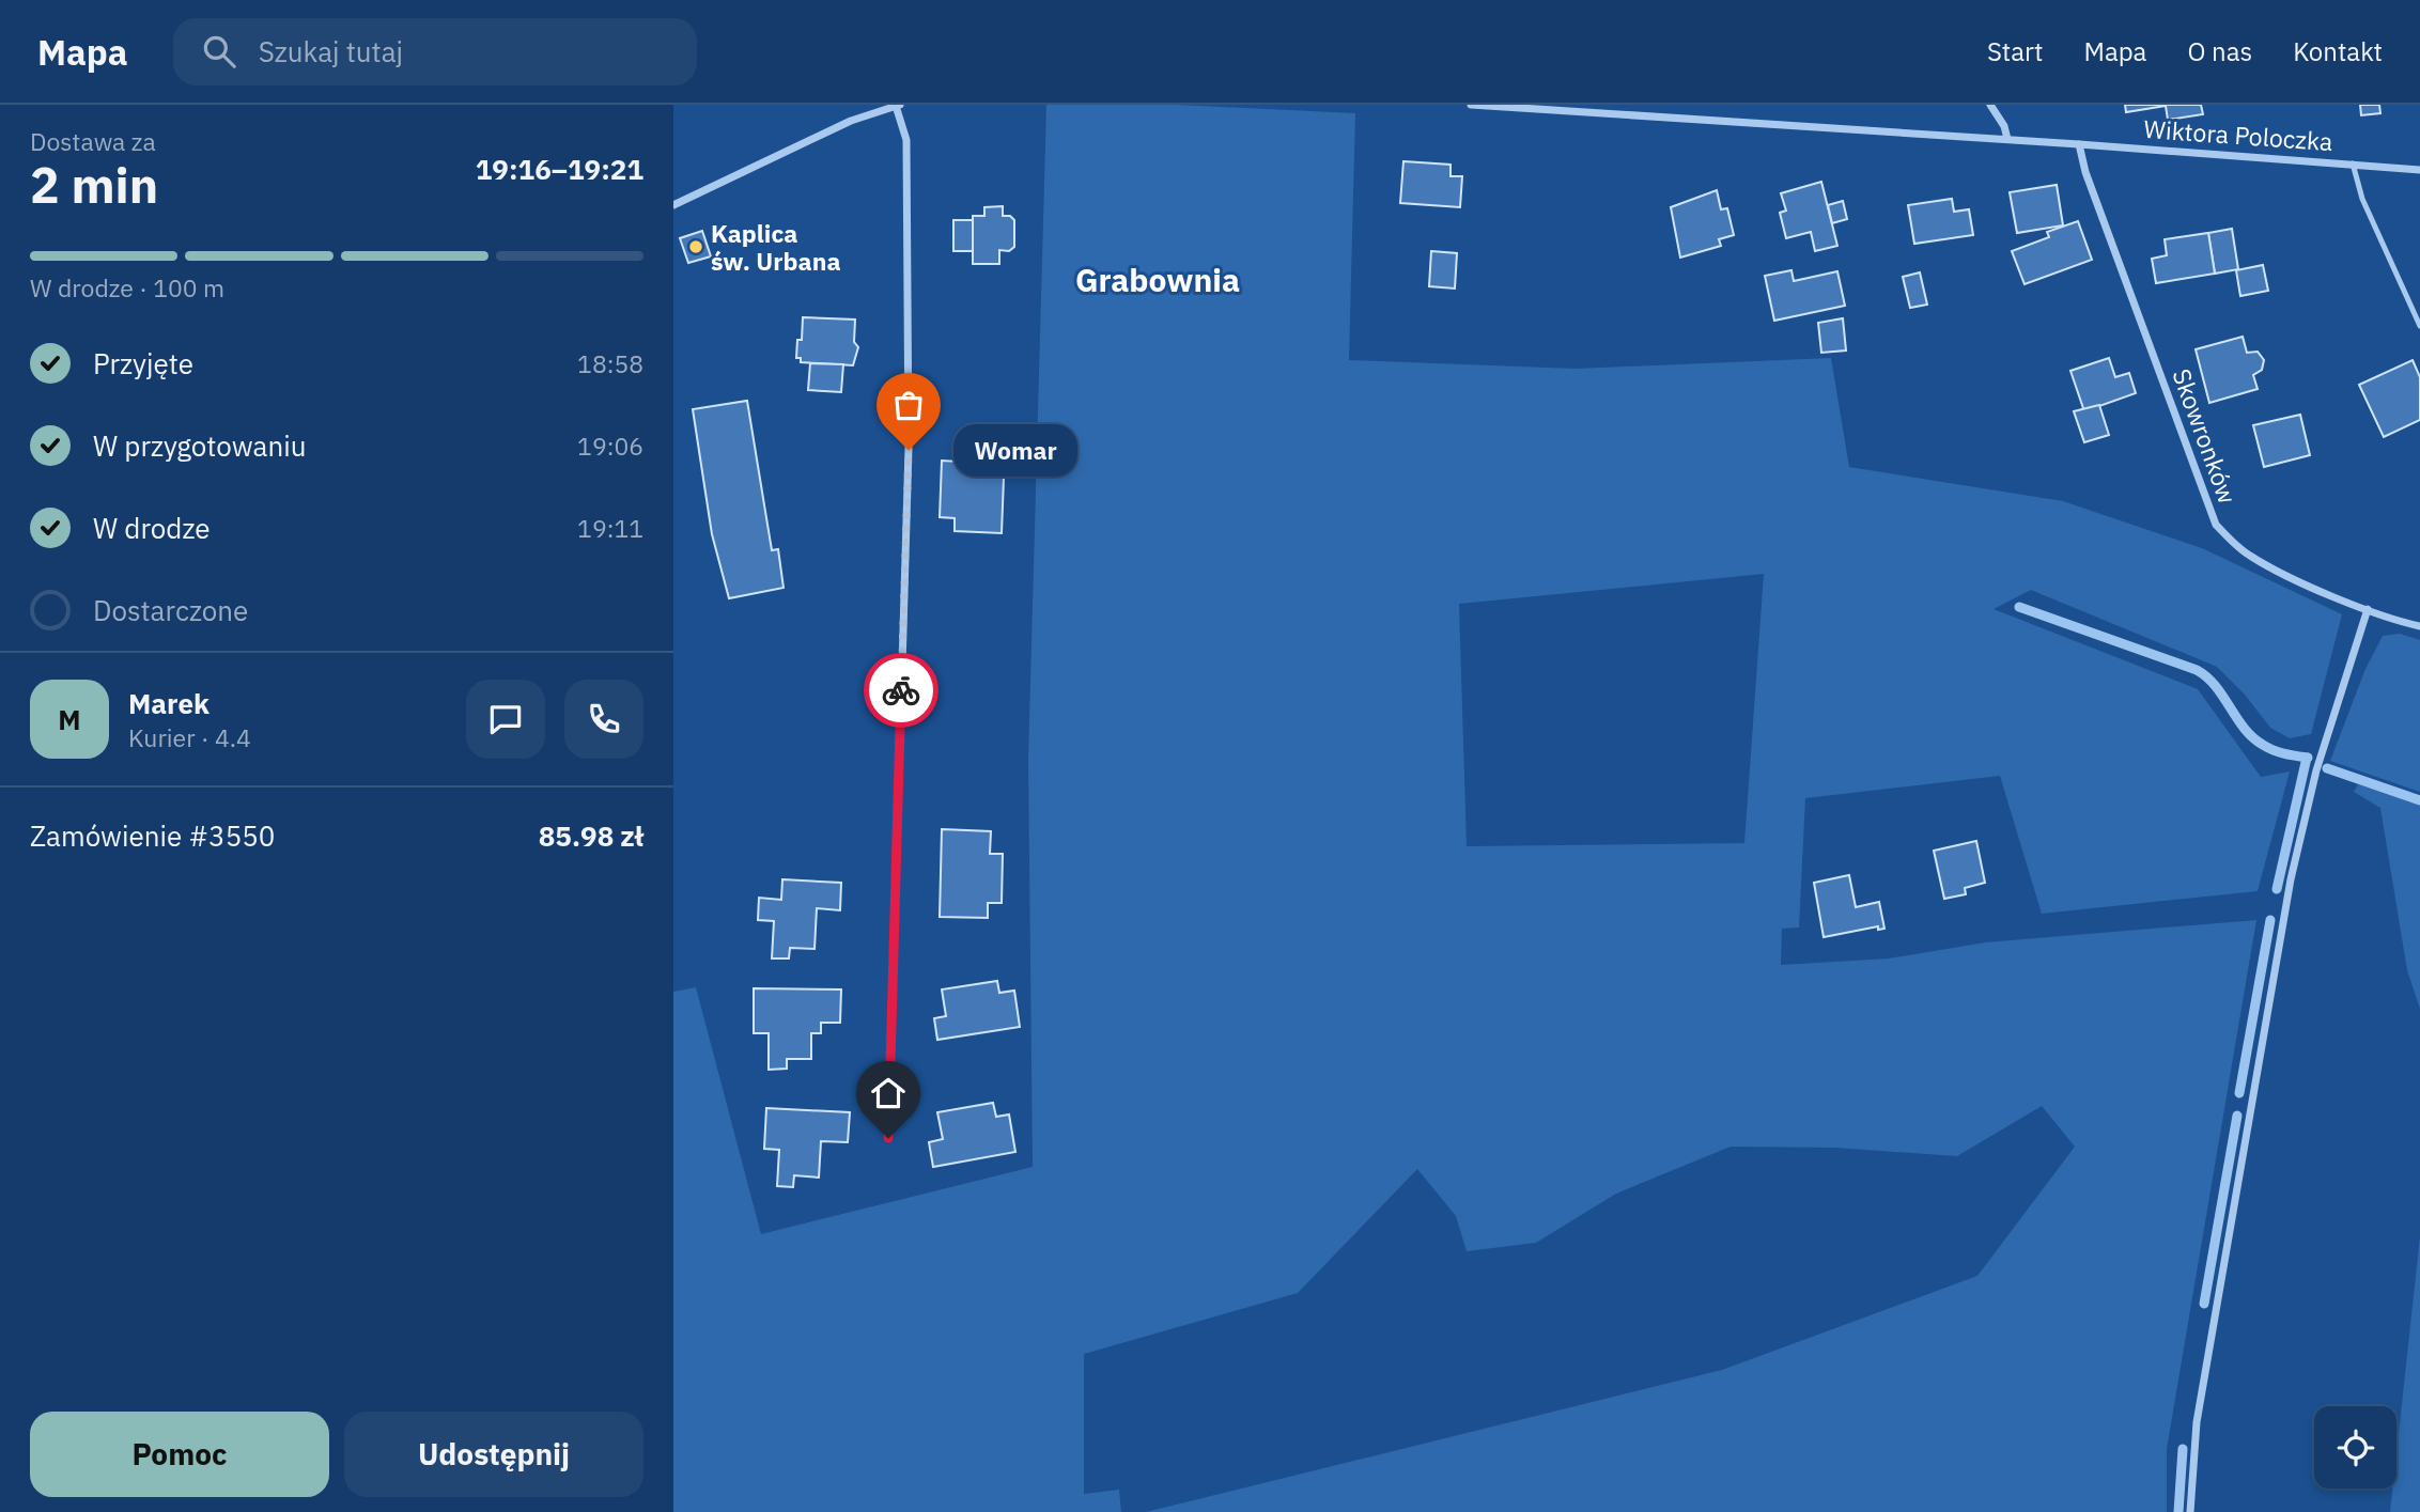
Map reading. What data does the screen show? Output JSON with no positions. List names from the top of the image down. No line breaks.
{"streets":{"street":["Wiktora Poloczka","Skowronków"]},"crossings":[["Wiktora Poloczka","Skowronków"]],"districts":["Grabownia"],"places":["Kaplica św. Urbana","Womar"],"page":{"header":"Mapa","search":"Szukaj tutaj","nav":["Start","Mapa","O nas","Kontakt"],"heading":["2 min","Dostawa za","19:16–19:21"],"panel":["Marek","Kurier · 4.4","Zamówienie #3550","85.98 zł"],"bar":"W drodze · 100 m","list":[["Przyjęte","18:58"],["W przygotowaniu","19:06"],["W drodze","19:11"],"Dostarczone"],"bubble":"Womar","round":"M","buttons":["Pomoc","Udostępnij"]}}
